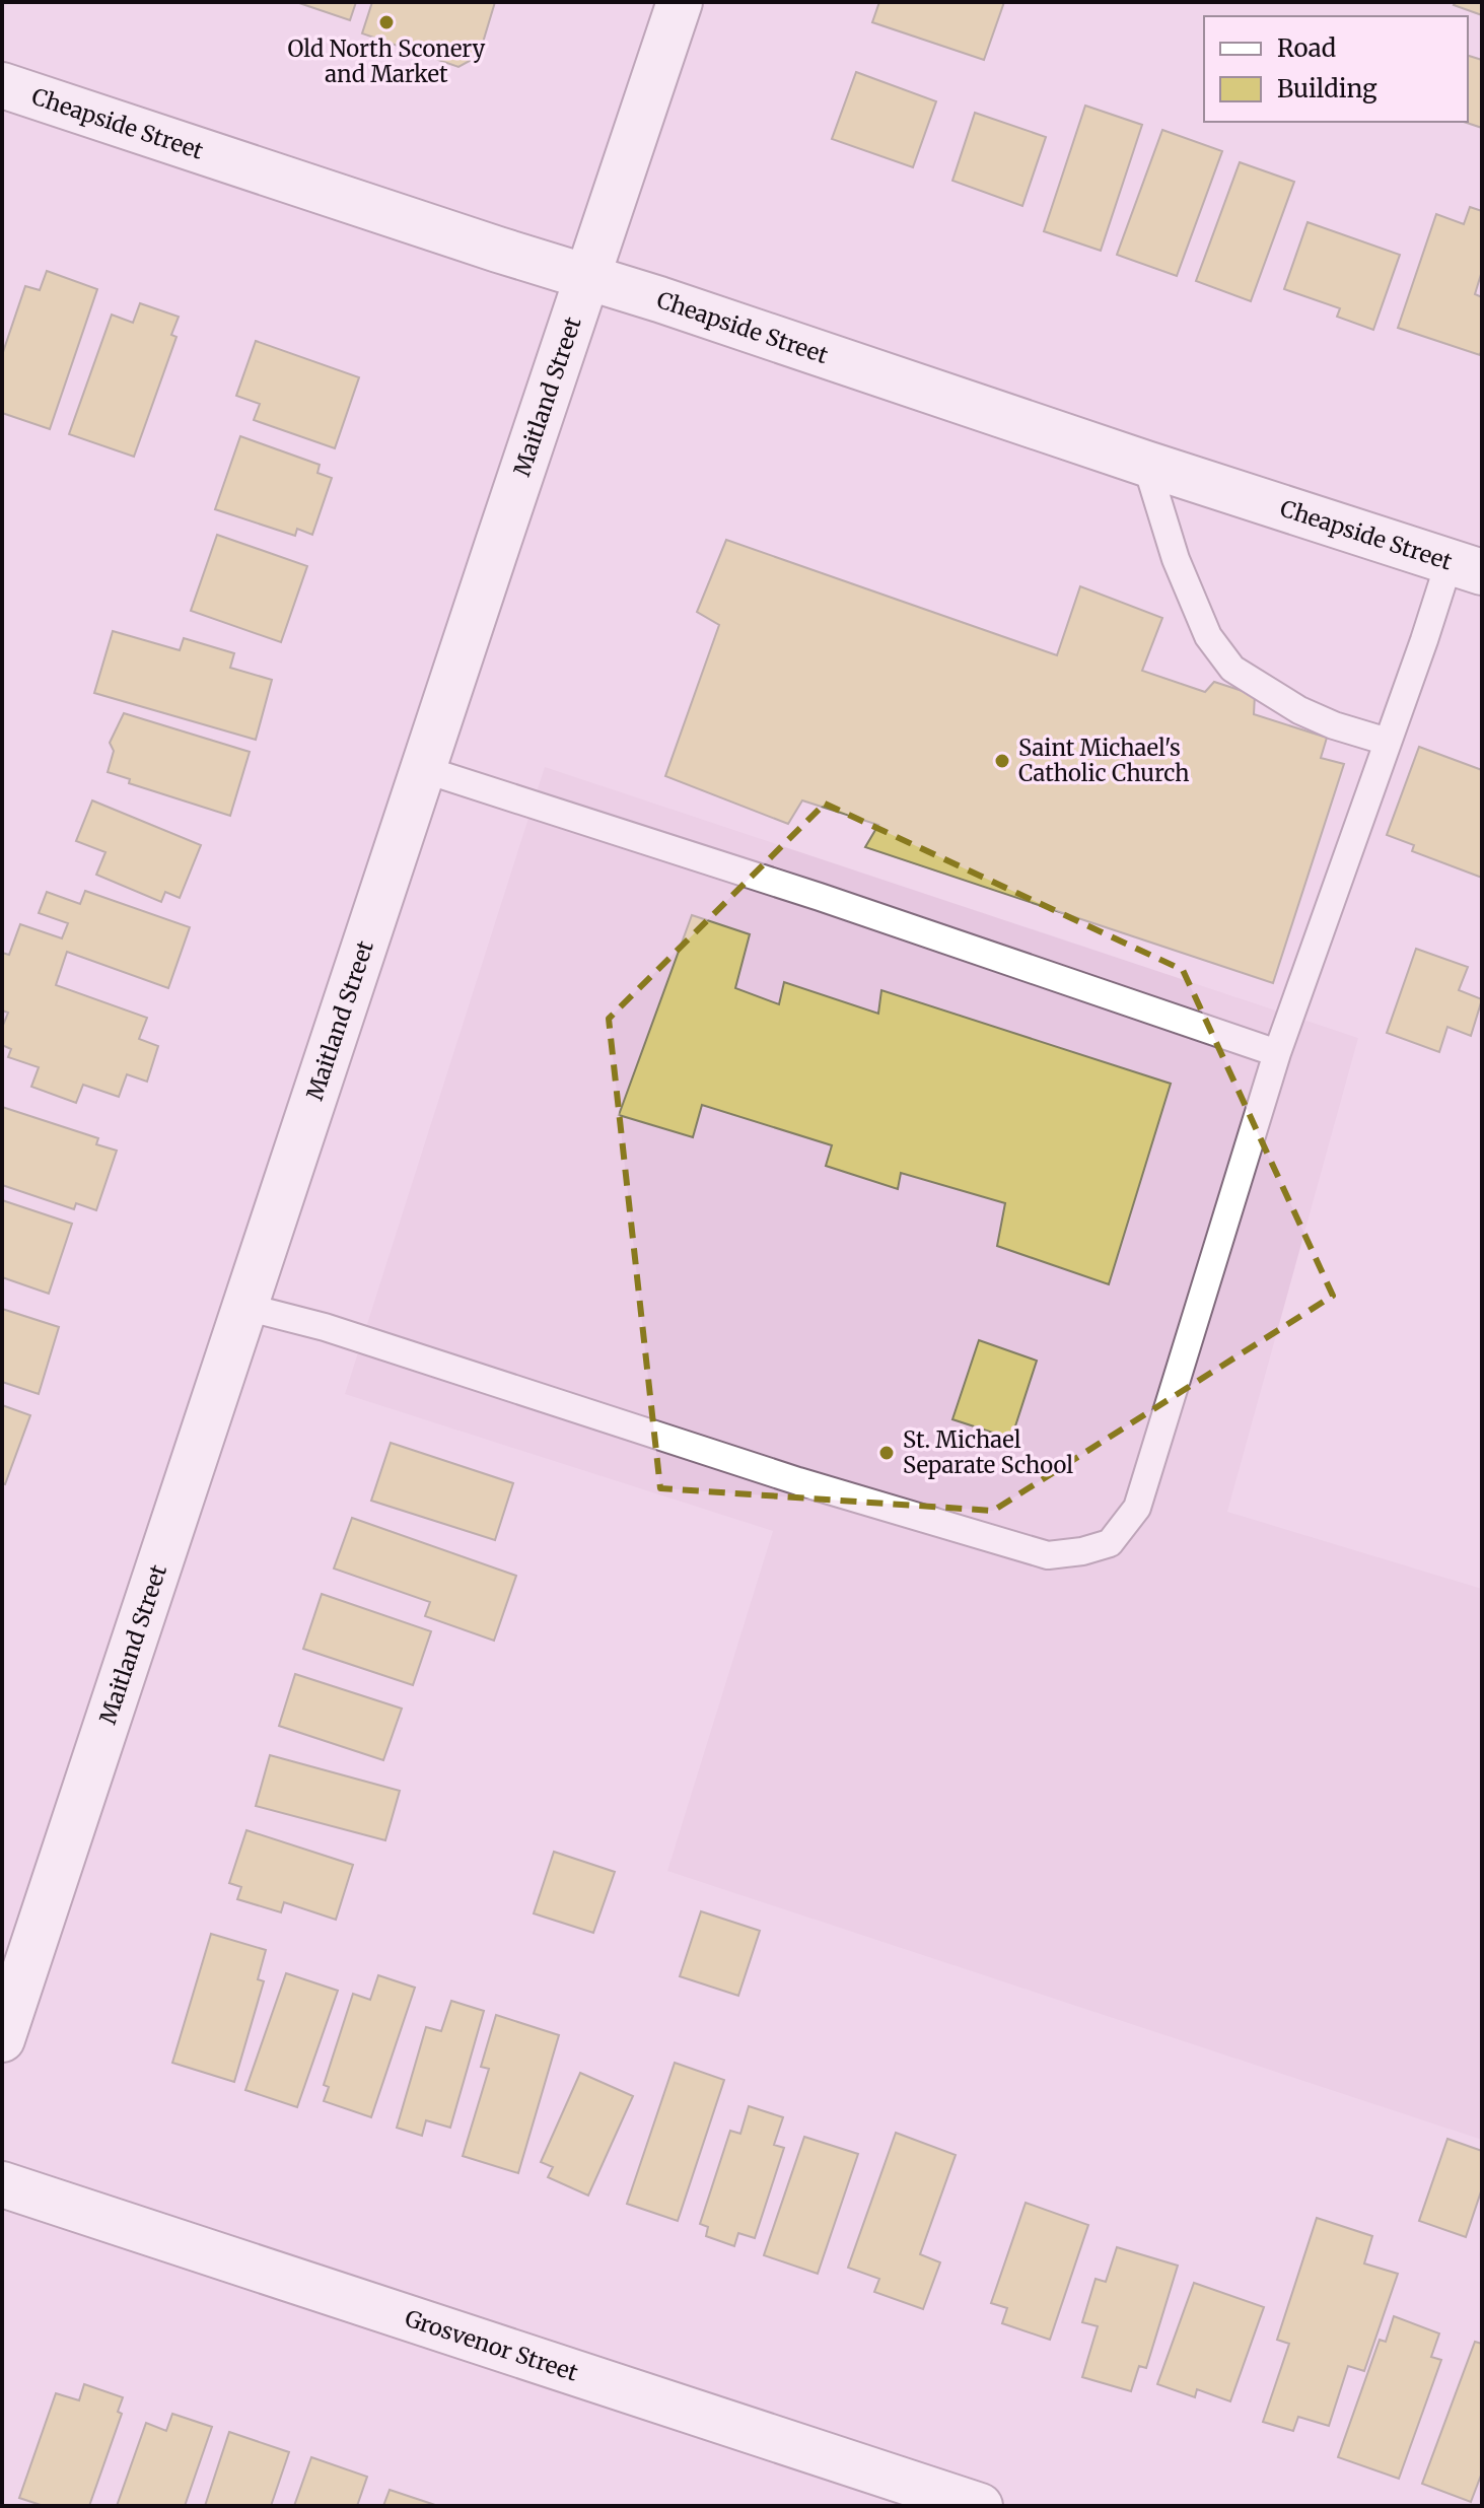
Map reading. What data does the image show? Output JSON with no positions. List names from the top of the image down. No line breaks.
{"streets":{"street":["Cheapside Street","Maitland Street","Grosvenor Street"]},"crossings":[["Cheapside Street","Maitland Street"]],"places":["Old North Sconery and Market","Saint Michael's Catholic Church","St. Michael Separate School"],"legend":["Road","Building"]}
